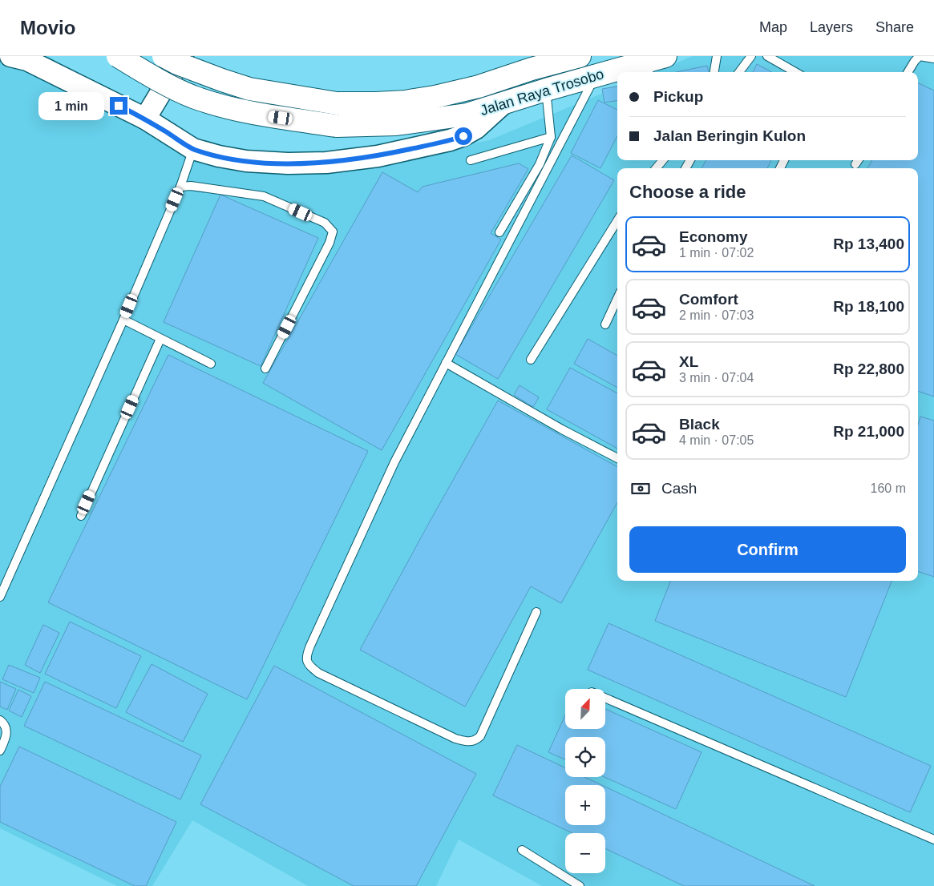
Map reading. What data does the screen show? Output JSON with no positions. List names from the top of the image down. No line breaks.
{"streets":{"highway":["Jalan Raya Trosobo"]},"north":"top right","page":{"header":"Movio","nav":["Map","Layers","Share"],"banner":["Pickup","Jalan Beringin Kulon"],"bubble":"1 min","heading":"Choose a ride","list":[{"name":"Economy","note":"1 min · 07:02","value":"Rp 13,400"},{"name":"Comfort","note":"2 min · 07:03","value":"Rp 18,100"},{"name":"XL","note":"3 min · 07:04","value":"Rp 22,800"},{"name":"Black","note":"4 min · 07:05","value":"Rp 21,000"}],"pay":["Cash","160 m"],"buttons":"Confirm","map_buttons":["+","−"]}}
